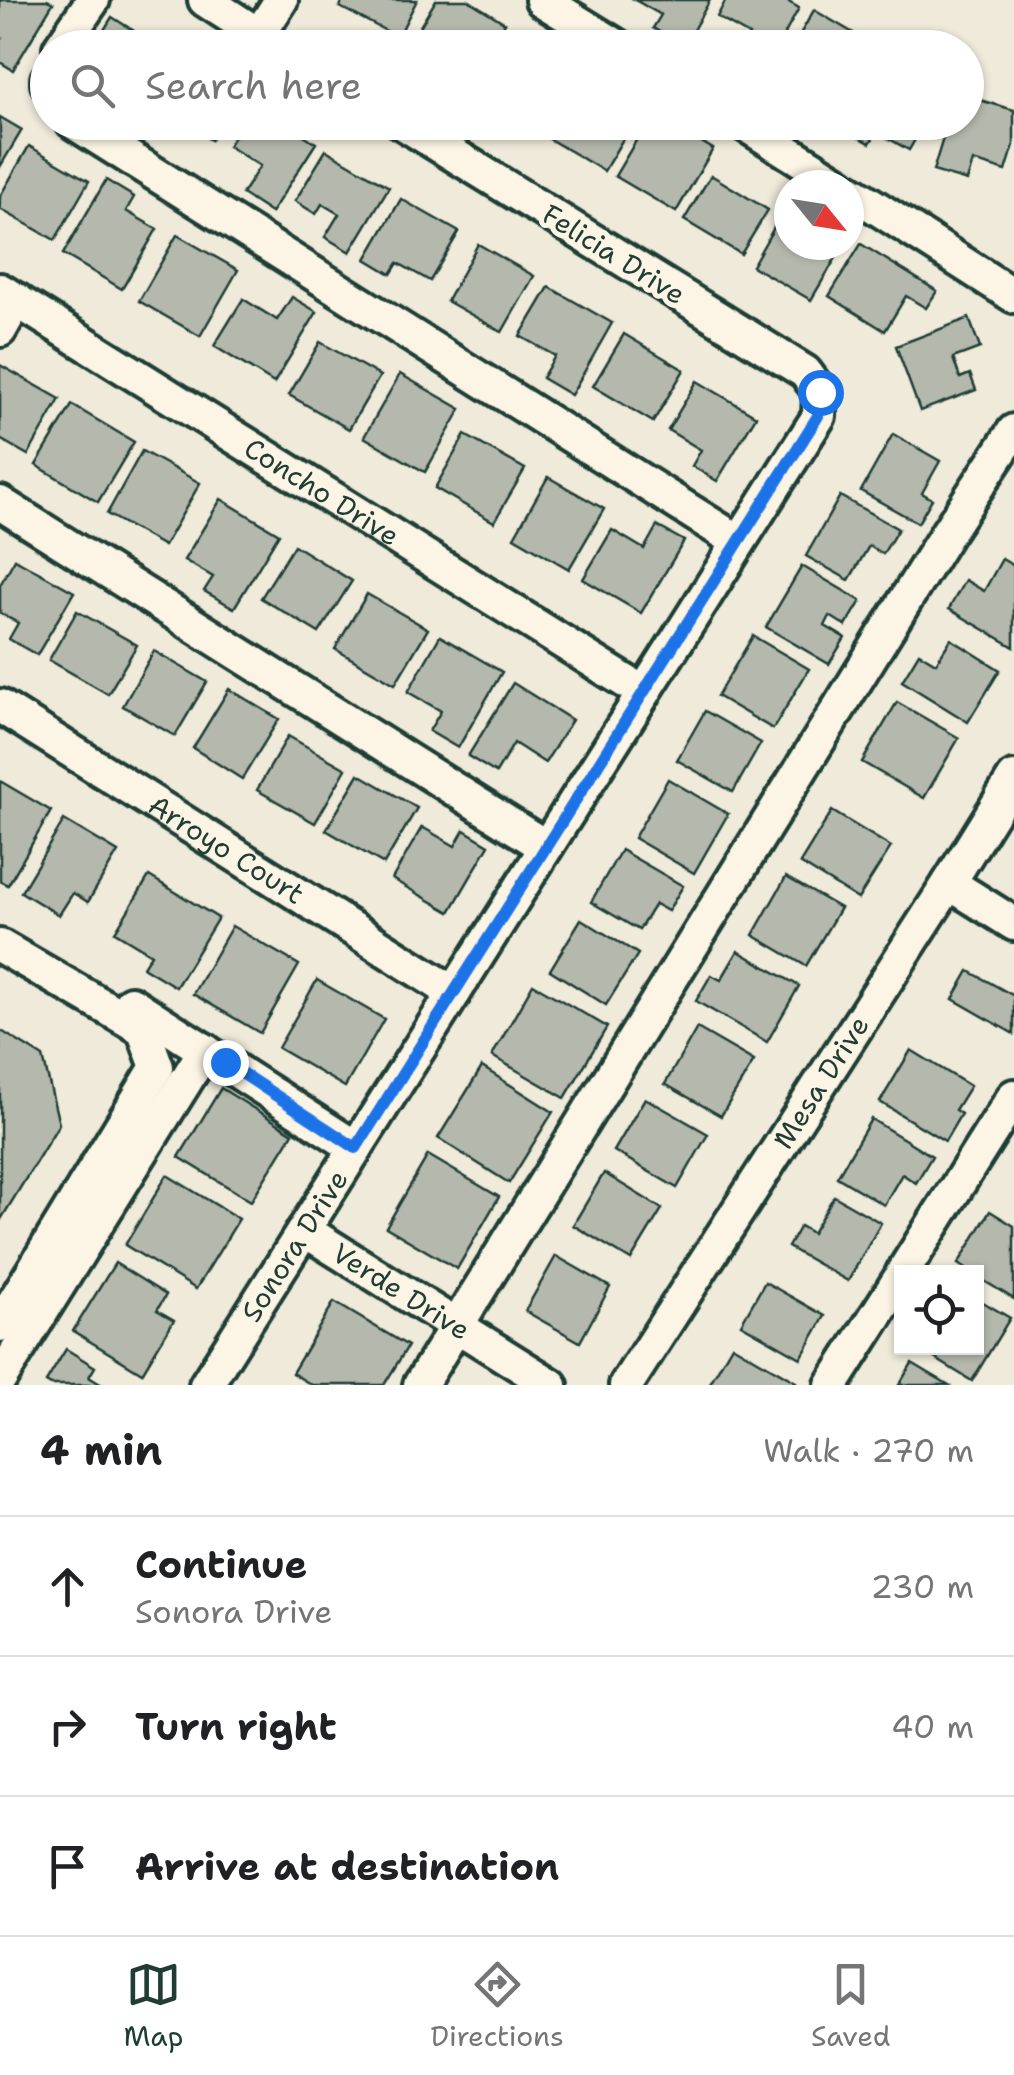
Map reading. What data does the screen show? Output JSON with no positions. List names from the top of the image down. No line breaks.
{"streets":{"street":["Felicia Drive","Concho Drive","Arroyo Court","Mesa Drive","Sonora Drive","Verde Drive"]},"crossings":[["Felicia Drive","Sonora Drive"],["Concho Drive","Sonora Drive"],["Arroyo Court","Sonora Drive"],["Sonora Drive","Verde Drive"]],"north":"bottom right","page":{"search":"Search here","heading":["4 min","Walk · 270 m"],"list":[["Continue","Sonora Drive","230 m"],["Turn right","40 m"],"Arrive at destination"],"nav":["Map","Directions","Saved"]}}
